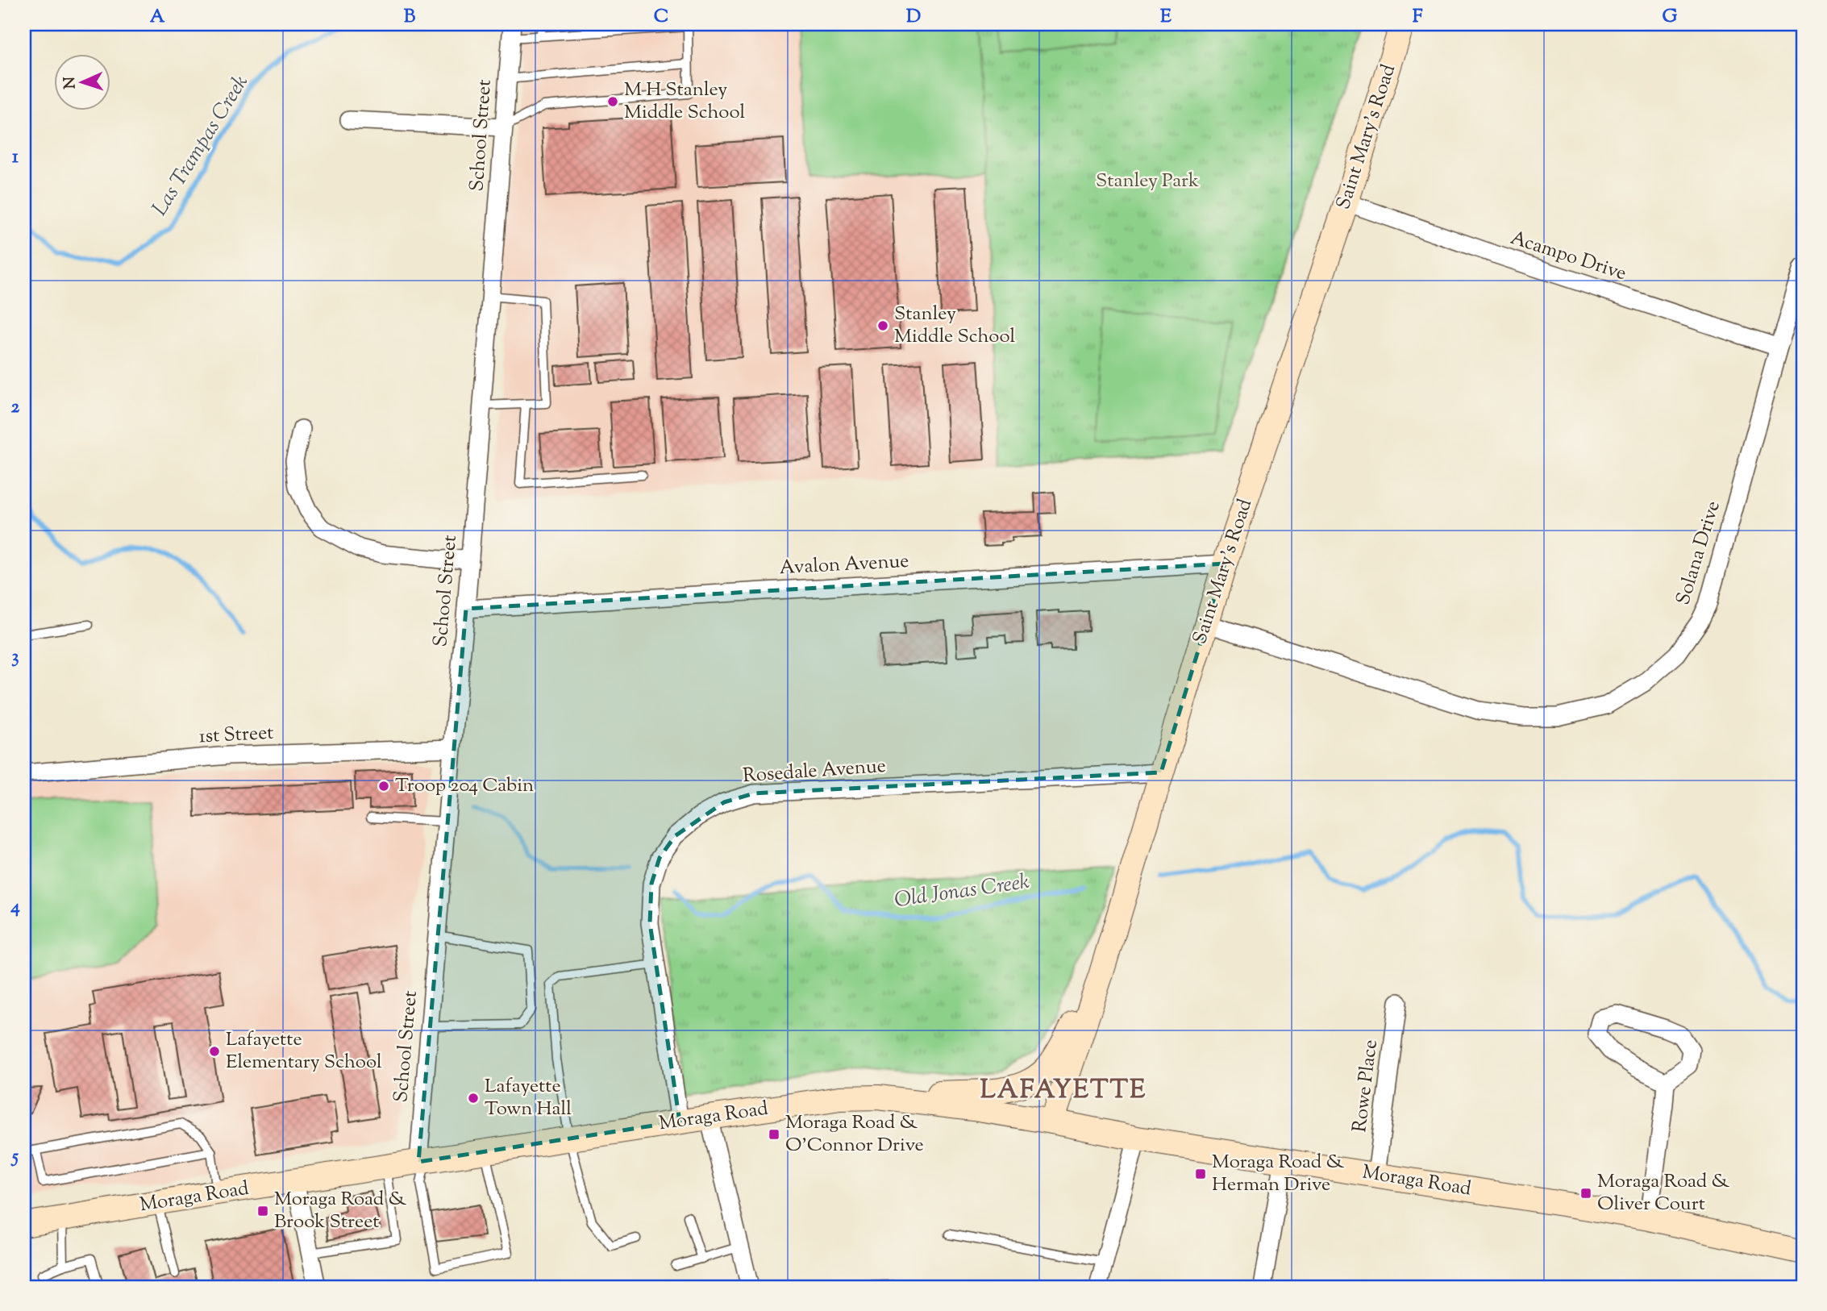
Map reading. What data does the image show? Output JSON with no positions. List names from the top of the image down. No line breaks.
{"streets":{"main road":["Saint Mary's Road","Moraga Road"],"street":["School Street","Acampo Drive","Solana Drive","Avalon Avenue","1st Street","Rosedale Avenue","Rowe Place"]},"crossings":[["School Street","Avalon Avenue"],["School Street","1st Street"],["School Street","Moraga Road"],["Saint Mary's Road","Acampo Drive"],["Saint Mary's Road","Solana Drive"],["Saint Mary's Road","Avalon Avenue"],["Saint Mary's Road","Rosedale Avenue"],["Saint Mary's Road","Moraga Road"],["Acampo Drive","Solana Drive"],["Rosedale Avenue","Moraga Road"],["Rowe Place","Moraga Road"]],"districts":["LAFAYETTE"],"water":["Las Trampas Creek","Old Jonas Creek"],"parks":["Stanley Park"],"places":{"other":["M H Stanley Middle School","Stanley Middle School","Troop 204 Cabin","Lafayette Elementary School","Lafayette Town Hall"],"transit":["Moraga Road & O'Connor Drive","Moraga Road & Herman Drive","Moraga Road & Oliver Court","Moraga Road & Brook Street"]},"north":"left","grid":{"columns":["A","B","C","D","E","F","G"],"rows":["1","2","3","4","5"]}}
